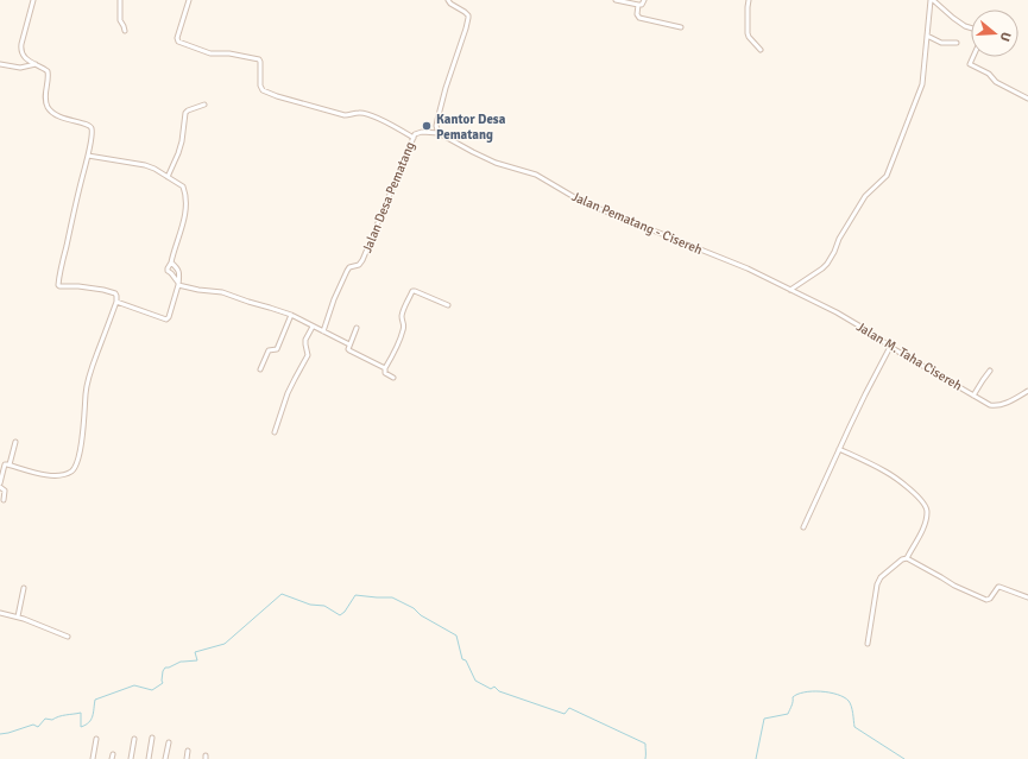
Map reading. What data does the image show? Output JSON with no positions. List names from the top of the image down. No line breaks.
{"streets":{"street":["Jalan Desa Pematang","Jalan Pematang - Cisereh","Jalan M. Taha Cisereh"]},"crossings":[["Jalan Desa Pematang","Jalan Pematang - Cisereh"],["Jalan Pematang - Cisereh","Jalan M. Taha Cisereh"]],"places":["Kantor Desa Pematang"],"north":"right"}
